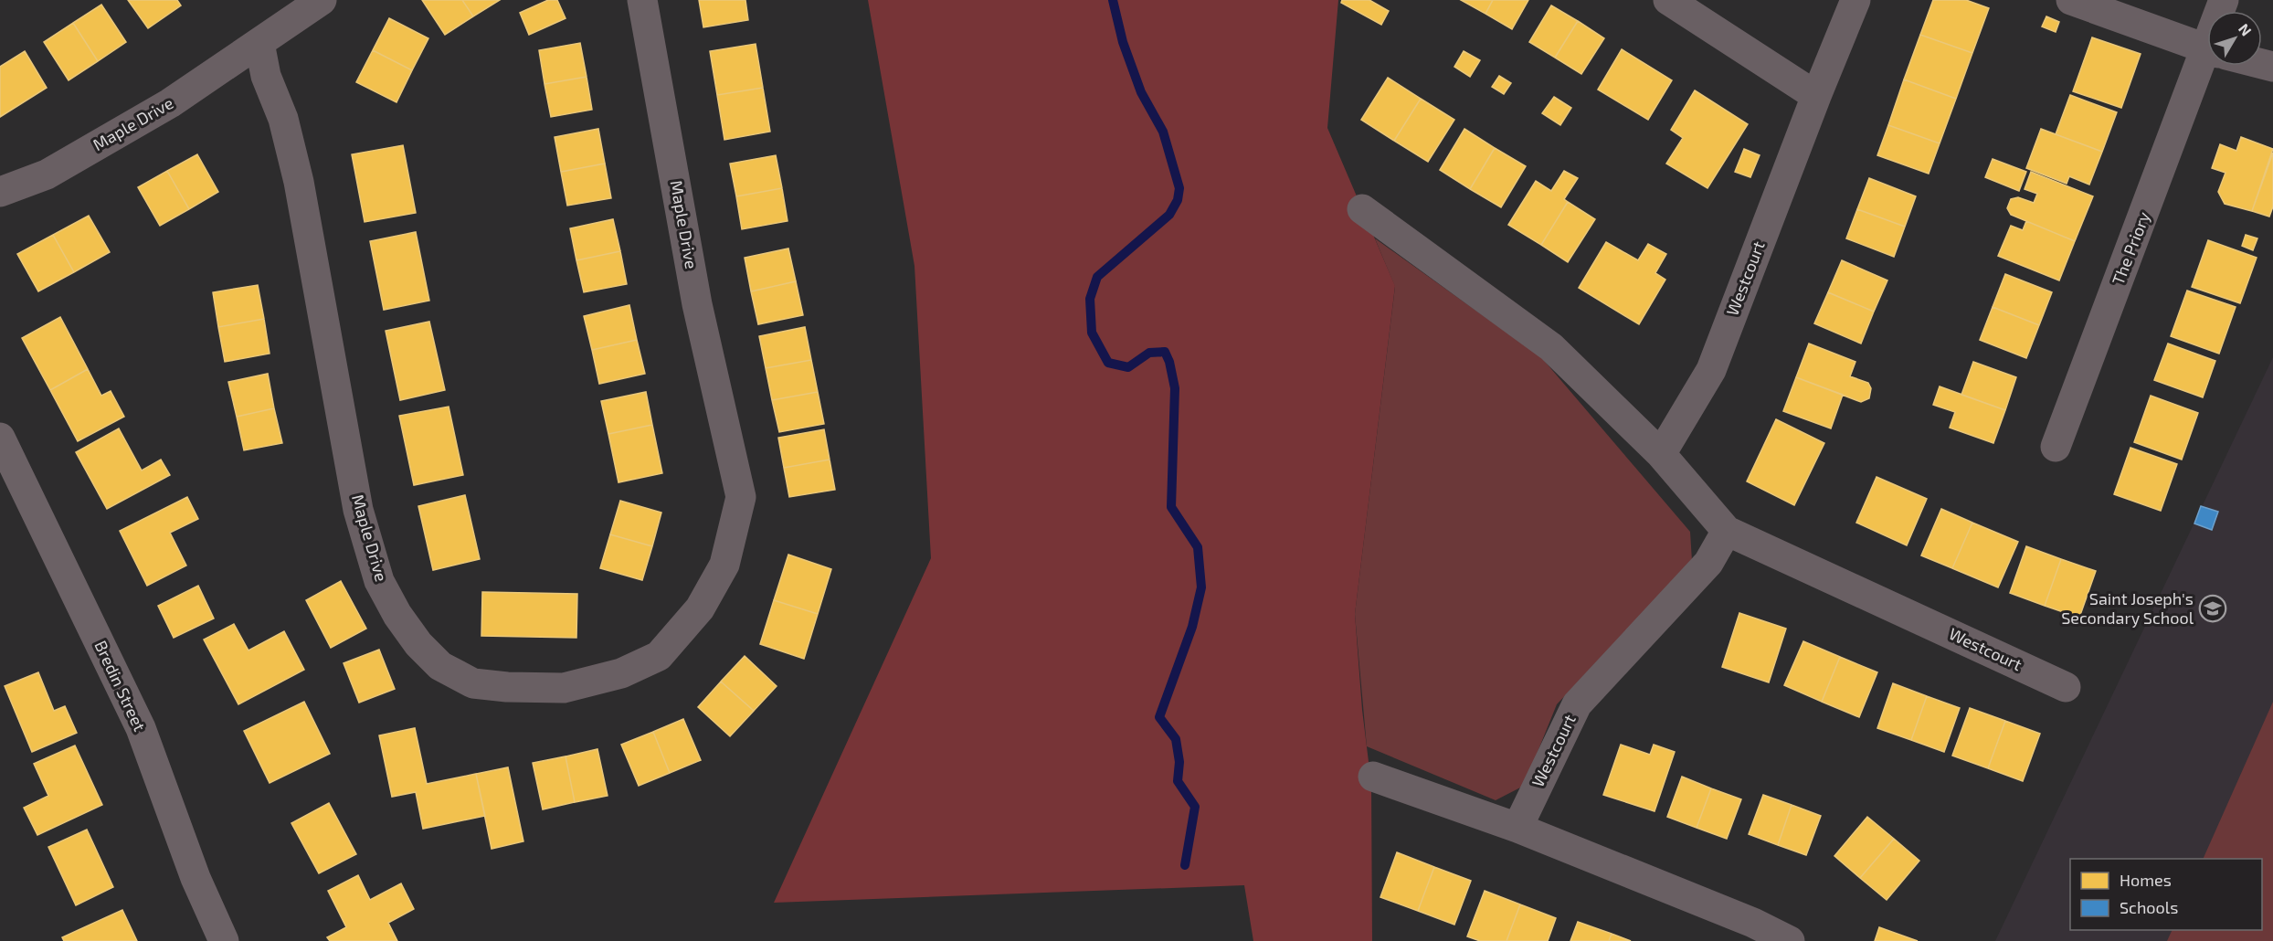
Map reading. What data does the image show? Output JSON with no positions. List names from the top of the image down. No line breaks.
{"streets":{"main road":["Bredin Street"],"street":["Maple Drive","The Priory","Westcourt"]},"places":{"school or university":["Saint Joseph's Secondary School"]},"legend":["Homes","Schools"],"north":"top right"}
